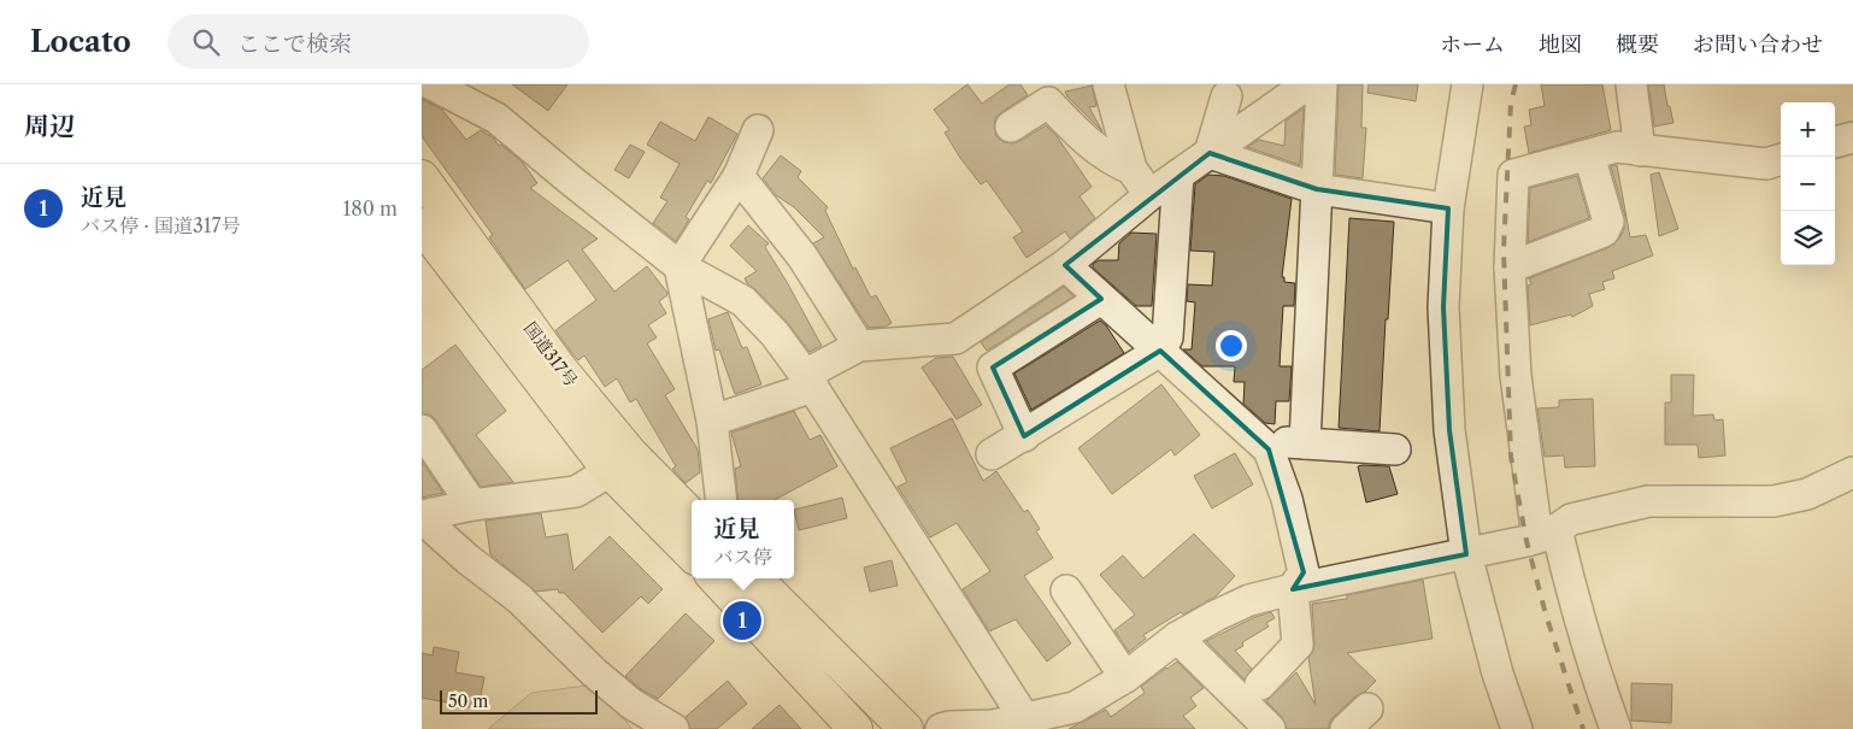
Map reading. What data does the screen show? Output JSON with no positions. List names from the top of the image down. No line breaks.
{"streets":{"highway":["国道317号"]},"scale_bar":"50 m","page":{"header":"Locato","search":"ここで検索","nav":["ホーム","地図","概要","お問い合わせ"],"heading":"周辺","map_buttons":["+","−"],"list":[{"mark":"1","name":"近見","note":"バス停 · 国道317号","value":"180 m"}],"popup":["近見","バス停"],"pins":"1","scale":"50 m"}}
